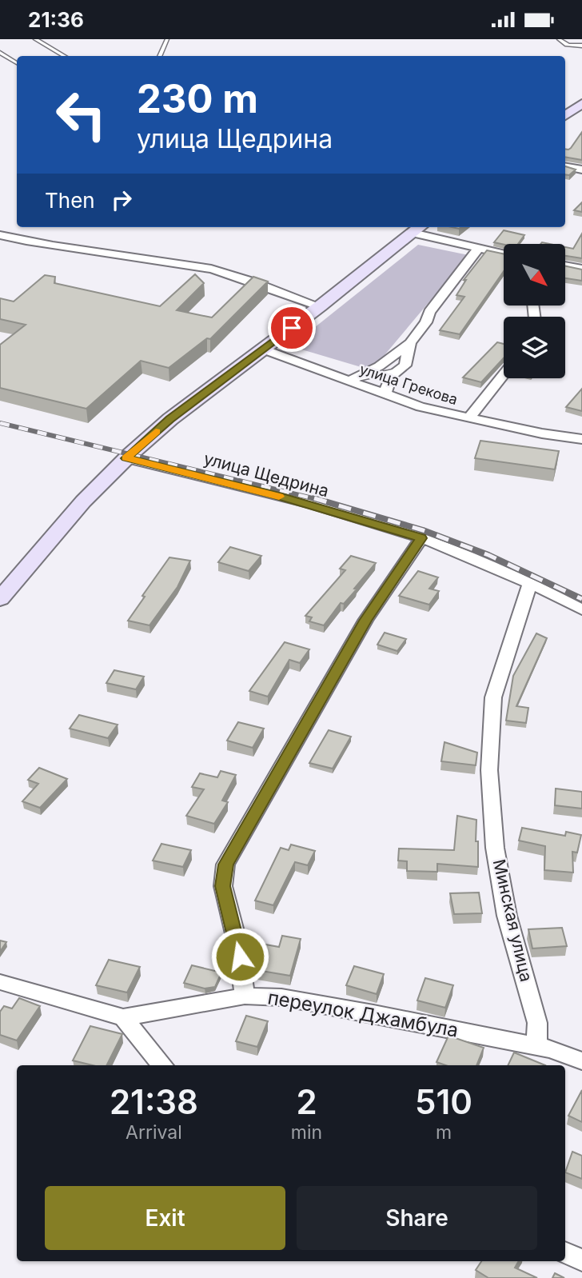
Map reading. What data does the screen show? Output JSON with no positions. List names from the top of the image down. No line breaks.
{"streets":{"street":["улица Грекова","улица Щедрина","Минская улица","переулок Джамбула"]},"crossings":[["улица Щедрина","Минская улица"],["Минская улица","переулок Джамбула"]],"north":"bottom right","page":{"status":"21:36","turn":["230 m","улица Щедрина"],"then":"Then","eta":["21:38","Arrival","2","min","510","m"],"buttons":["Exit","Share"]}}
